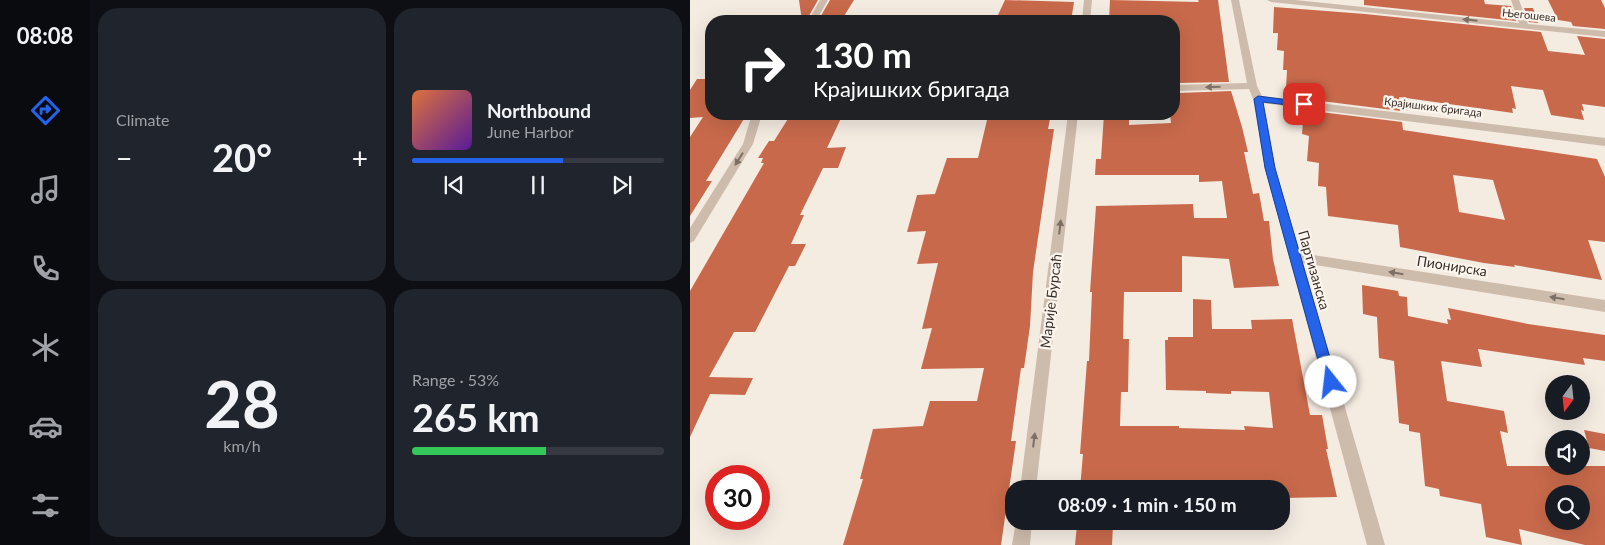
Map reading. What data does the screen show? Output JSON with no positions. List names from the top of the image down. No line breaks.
{"streets":{"street":["Његошева","Крајишких бригада","Пионирска","Партизанска","Марије Бурсаћ"]},"crossings":[["Крајишких бригада","Партизанска"],["Пионирска","Партизанска"]],"one_way":["Његошева","Пионирска","Марије Бурсаћ"],"north":"bottom","page":{"tabs":"08:08","tile":["Climate",["28","km/h"],["Range · 53%","265 km"]],"turn":["130 m","Крајишких бригада"],"song":["Northbound","June Harbor"],"heat":["−","20°","+"],"limit":"30","trip":"08:09 · 1 min · 150 m"}}
